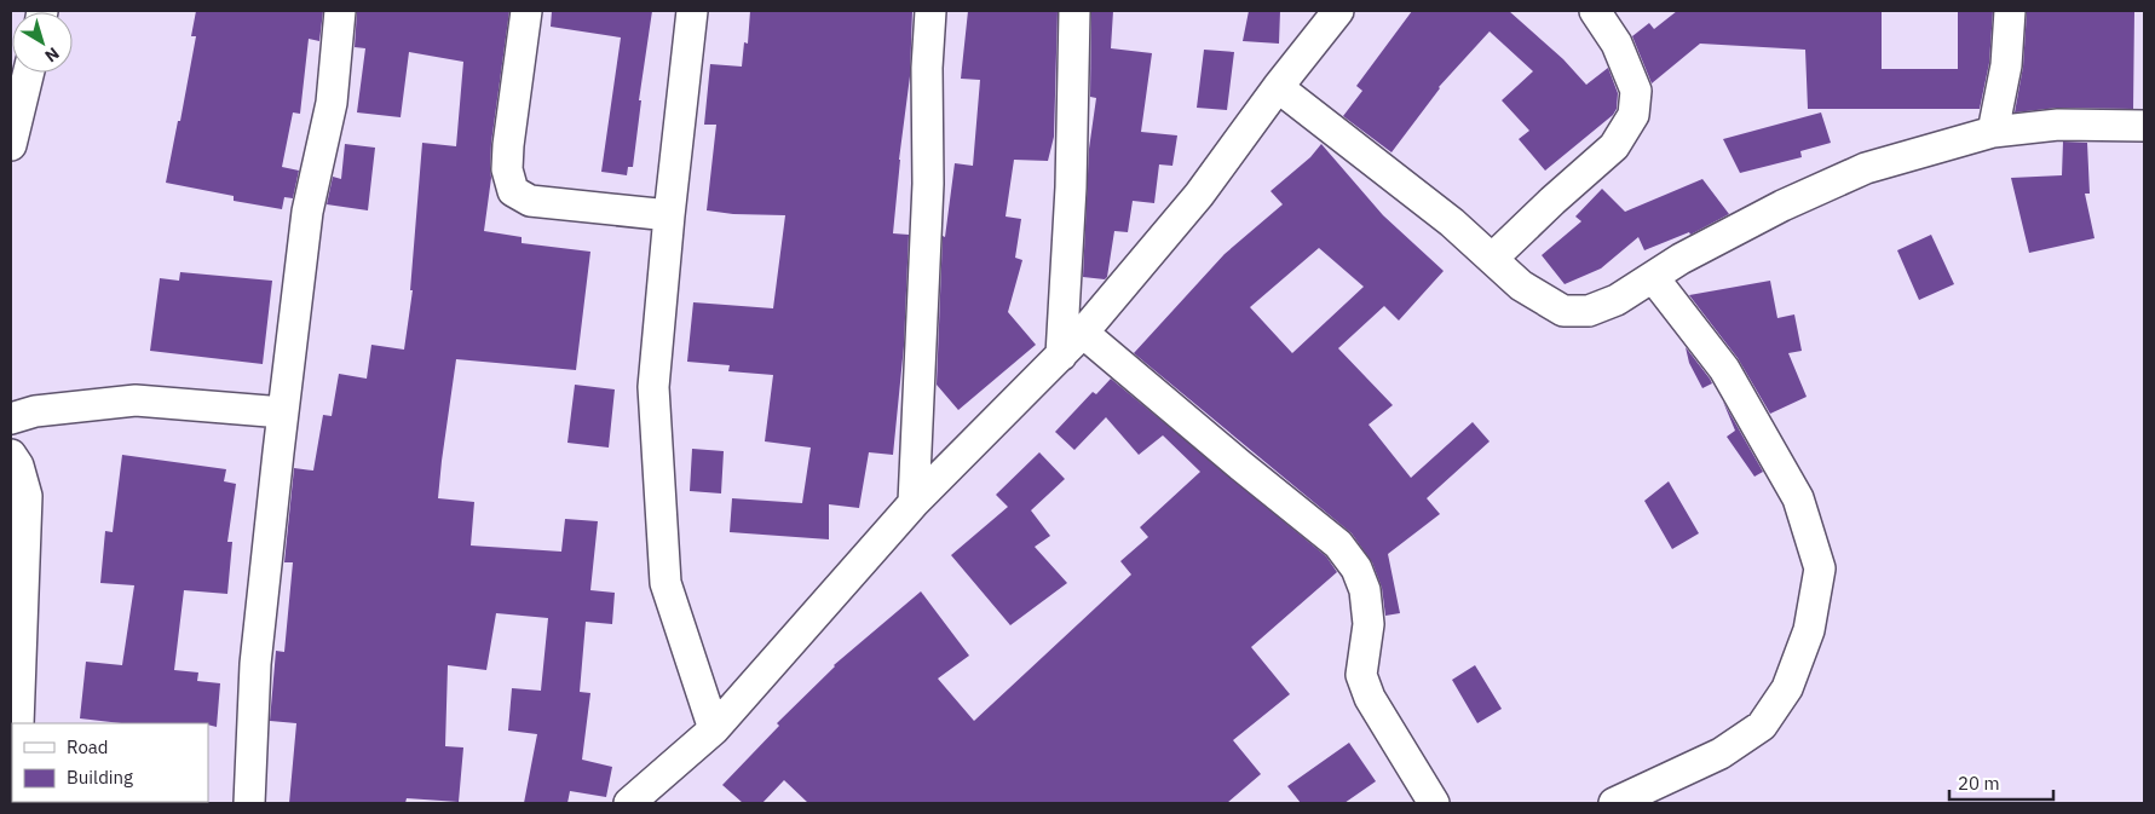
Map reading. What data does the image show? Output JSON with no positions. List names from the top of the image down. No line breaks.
{"legend":["Road","Building"],"scale_bar":"20 m","north":"bottom right"}
